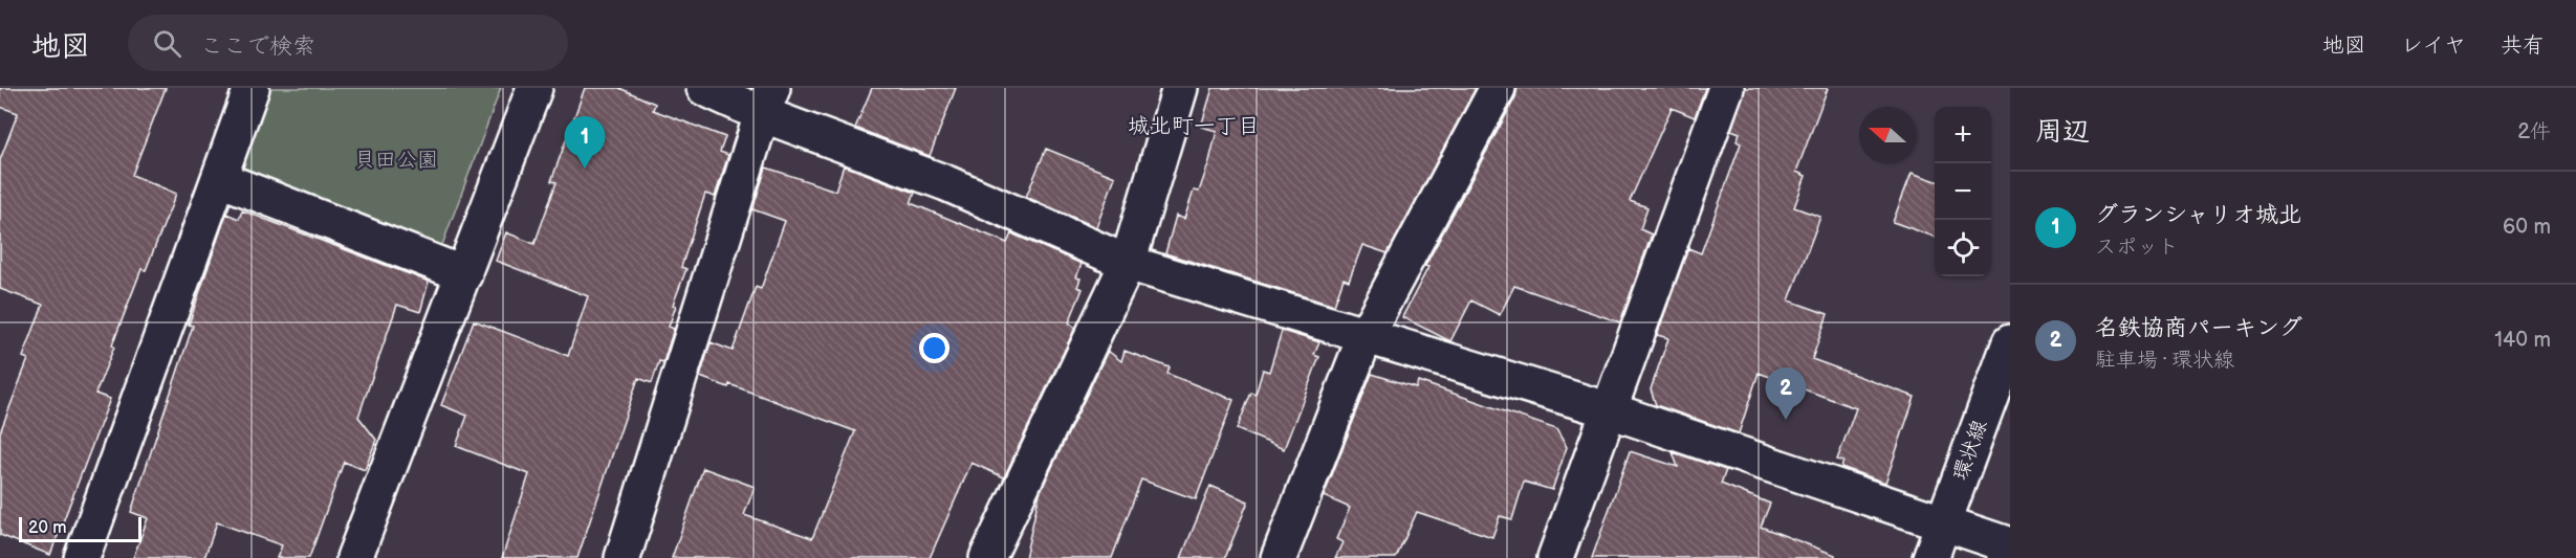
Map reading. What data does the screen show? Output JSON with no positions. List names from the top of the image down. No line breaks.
{"streets":{"street":["環状線"]},"districts":["城北町一丁目"],"parks":["貝田公園"],"scale_bar":"20 m","north":"left","page":{"header":"地図","search":"ここで検索","nav":["地図","レイヤ","共有"],"heading":["周辺","2件"],"map_buttons":["+","−"],"pins":["1","2"],"list":[{"mark":"1","name":"グランシャリオ城北","note":"スポット","value":"60 m"},{"mark":"2","name":"名鉄協商パーキング","note":"駐車場 · 環状線","value":"140 m"}],"scale":"20 m"}}
